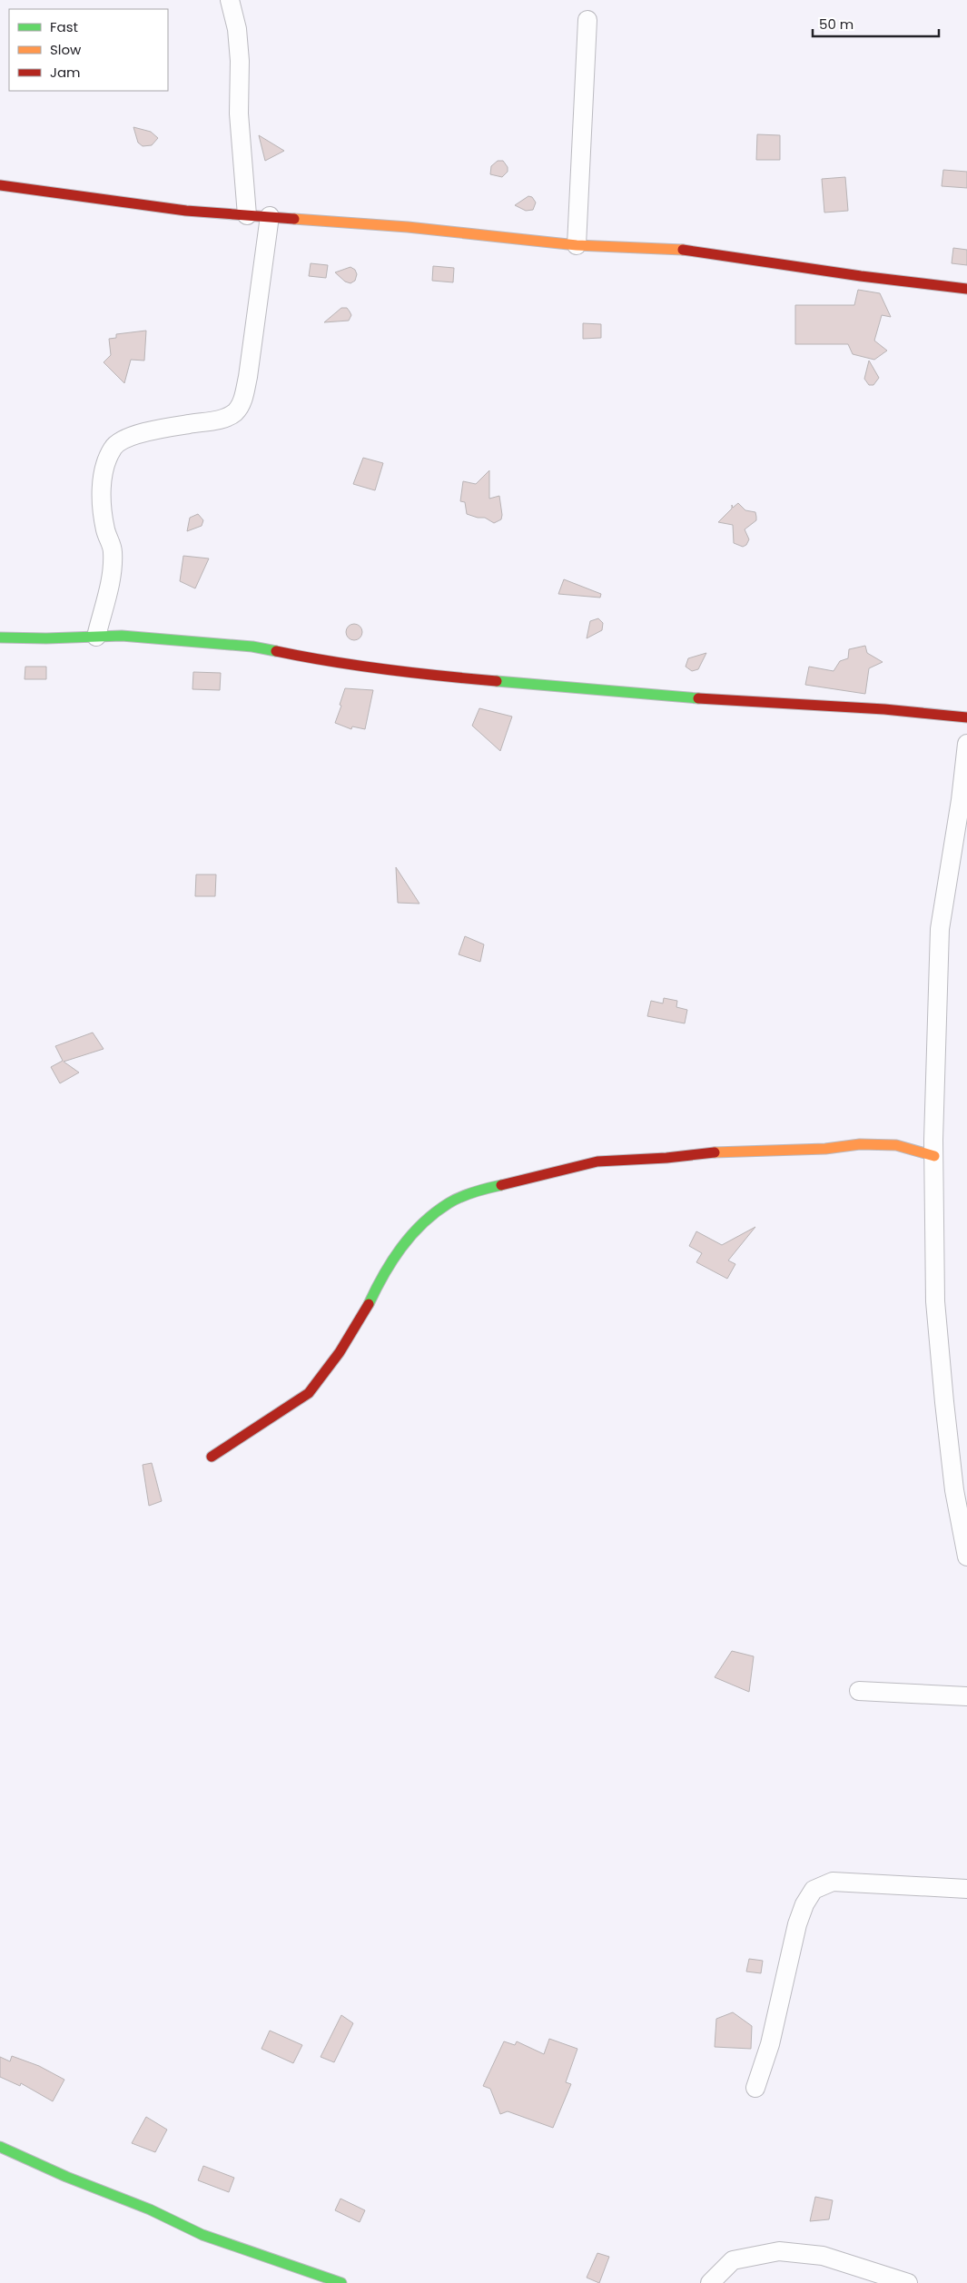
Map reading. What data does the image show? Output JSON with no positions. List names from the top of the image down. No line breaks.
{"legend":["Fast","Slow","Jam"],"scale_bar":"50 m"}
